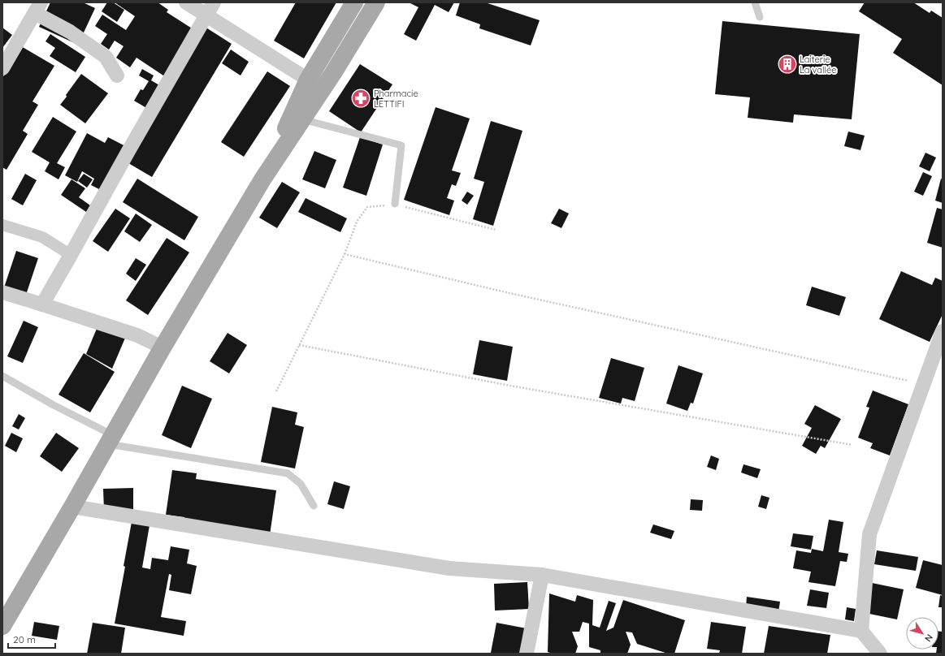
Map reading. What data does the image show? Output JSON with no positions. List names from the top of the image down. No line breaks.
{"places":{"building":["Laiterie La vallée"],"pharmacy":["Pharmacie LETTIFI"]},"scale_bar":"20 m","north":"bottom right"}
